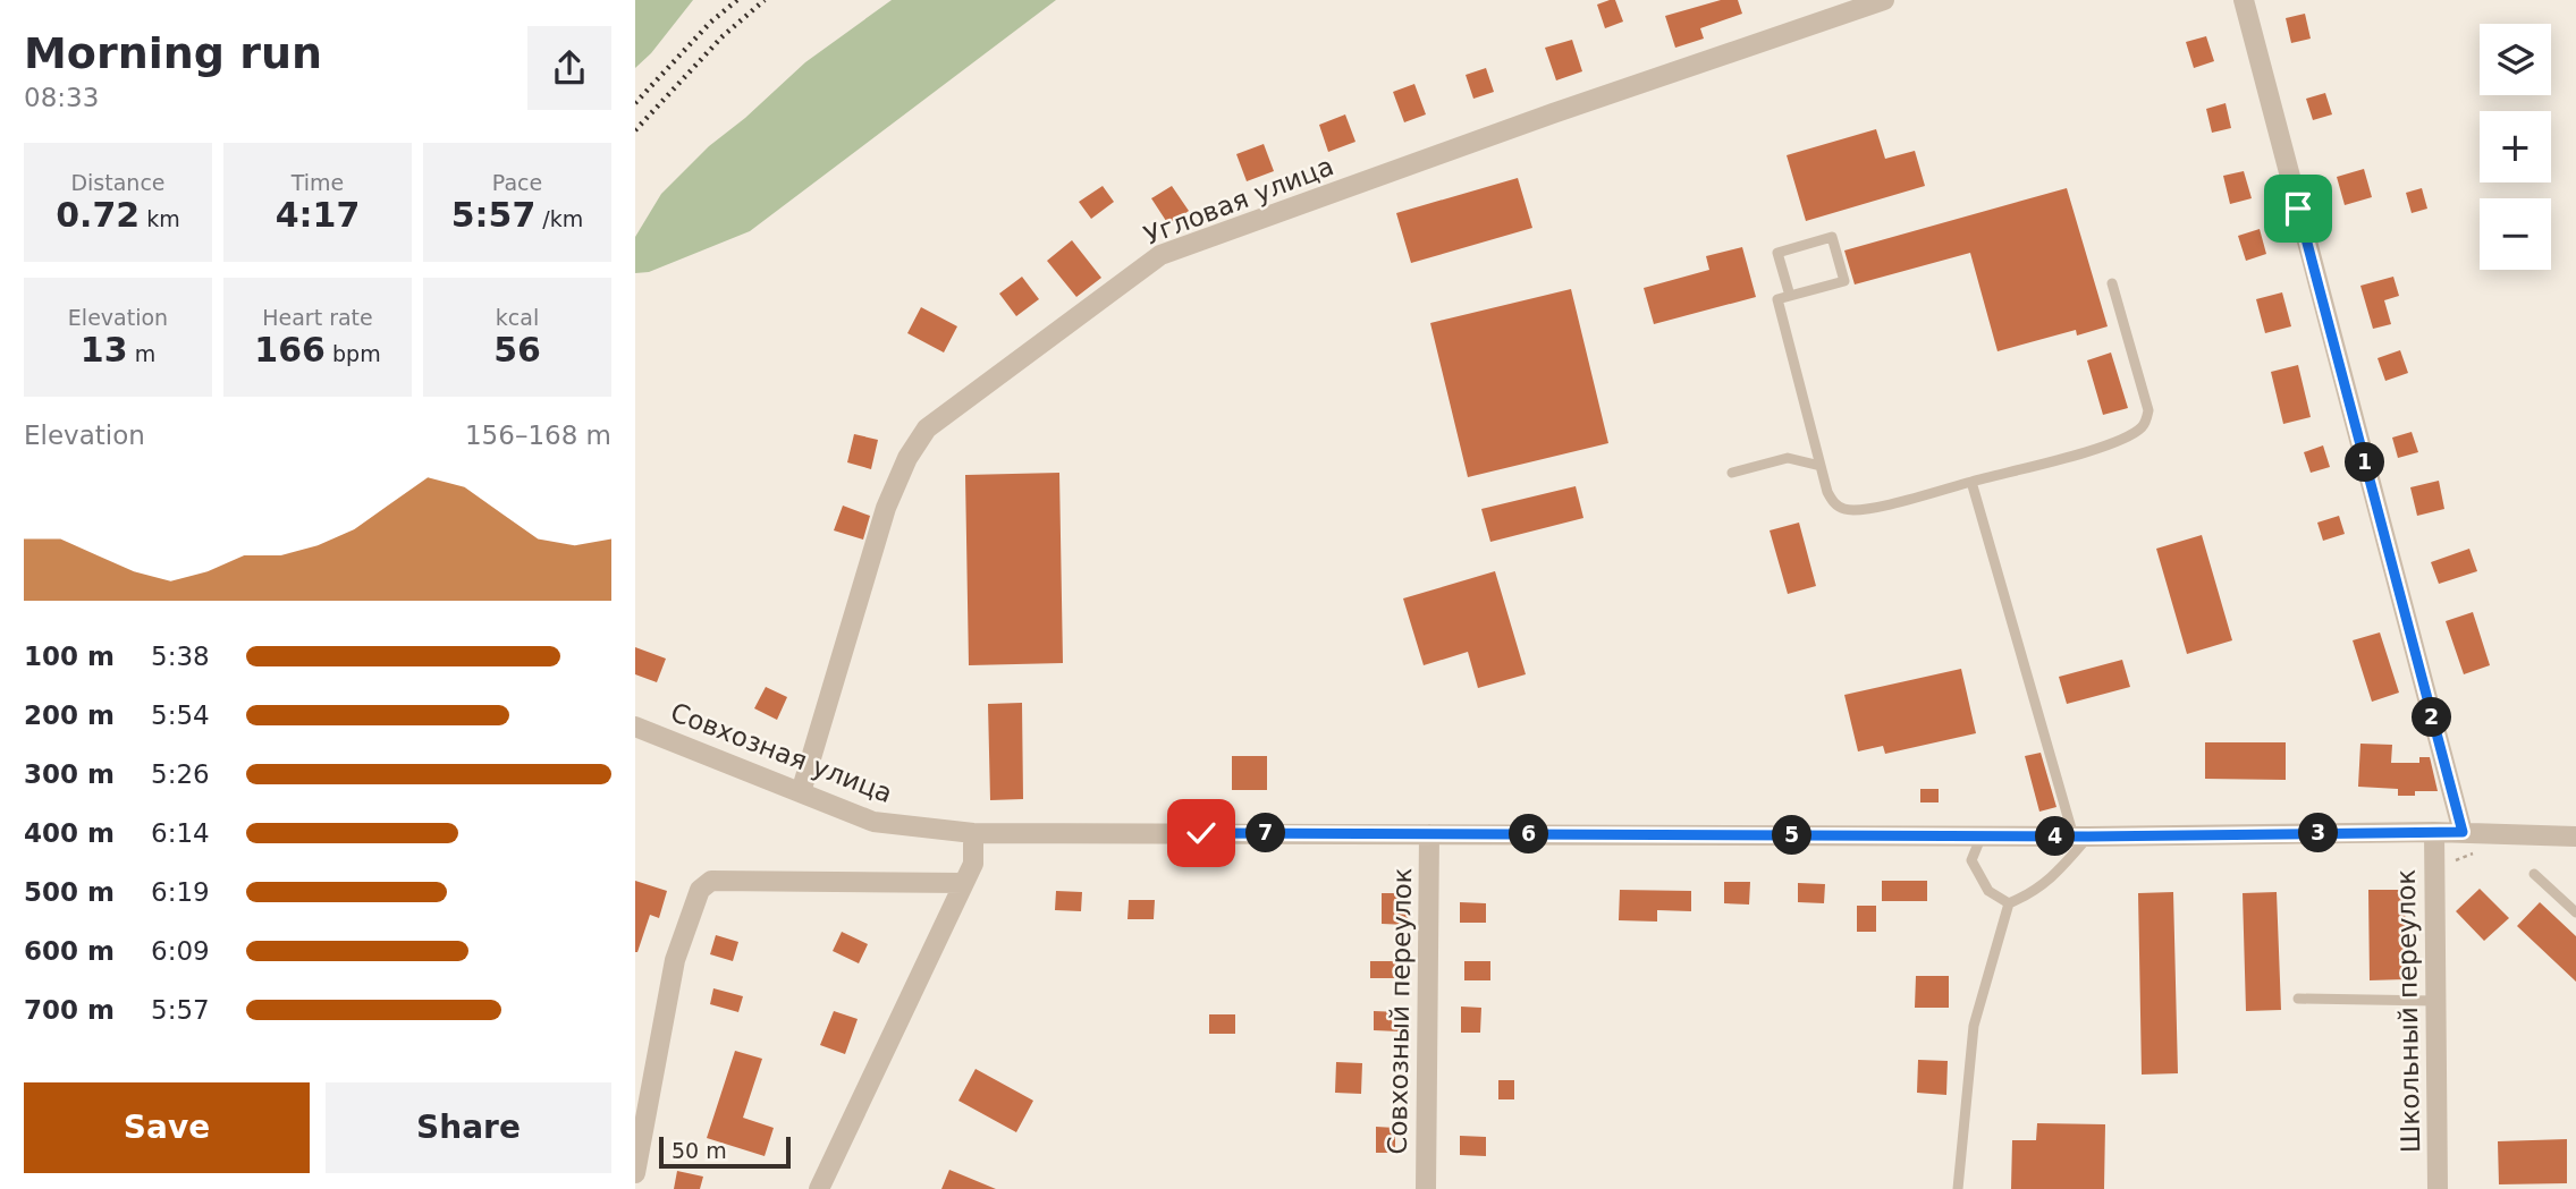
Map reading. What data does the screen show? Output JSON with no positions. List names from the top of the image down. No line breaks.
{"streets":{"street":["Угловая улица","Совхозная улица","Совхозный переулок","Школьный переулок"]},"crossings":[["Угловая улица","Совхозная улица"],["Совхозная улица","Совхозный переулок"],["Совхозная улица","Школьный переулок"]],"scale_bar":"50 m","page":{"heading":["Morning run","08:33"],"map_buttons":["+","−"],"stats":[["Distance","0.72 km"],["Time","4:17"],["Pace","5:57 /km"],["Elevation","13 m"],["Heart rate","166 bpm"],["kcal","56"]],"chart":["Elevation","156–168 m"],"pins":["1","2","3","7","6","5","4"],"list":[{"name":"100 m","note":"5:38"},{"name":"200 m","note":"5:54"},{"name":"300 m","note":"5:26"},{"name":"400 m","note":"6:14"},{"name":"500 m","note":"6:19"},{"name":"600 m","note":"6:09"},{"name":"700 m","note":"5:57"}],"buttons":["Save","Share"],"scale":"50 m"}}
